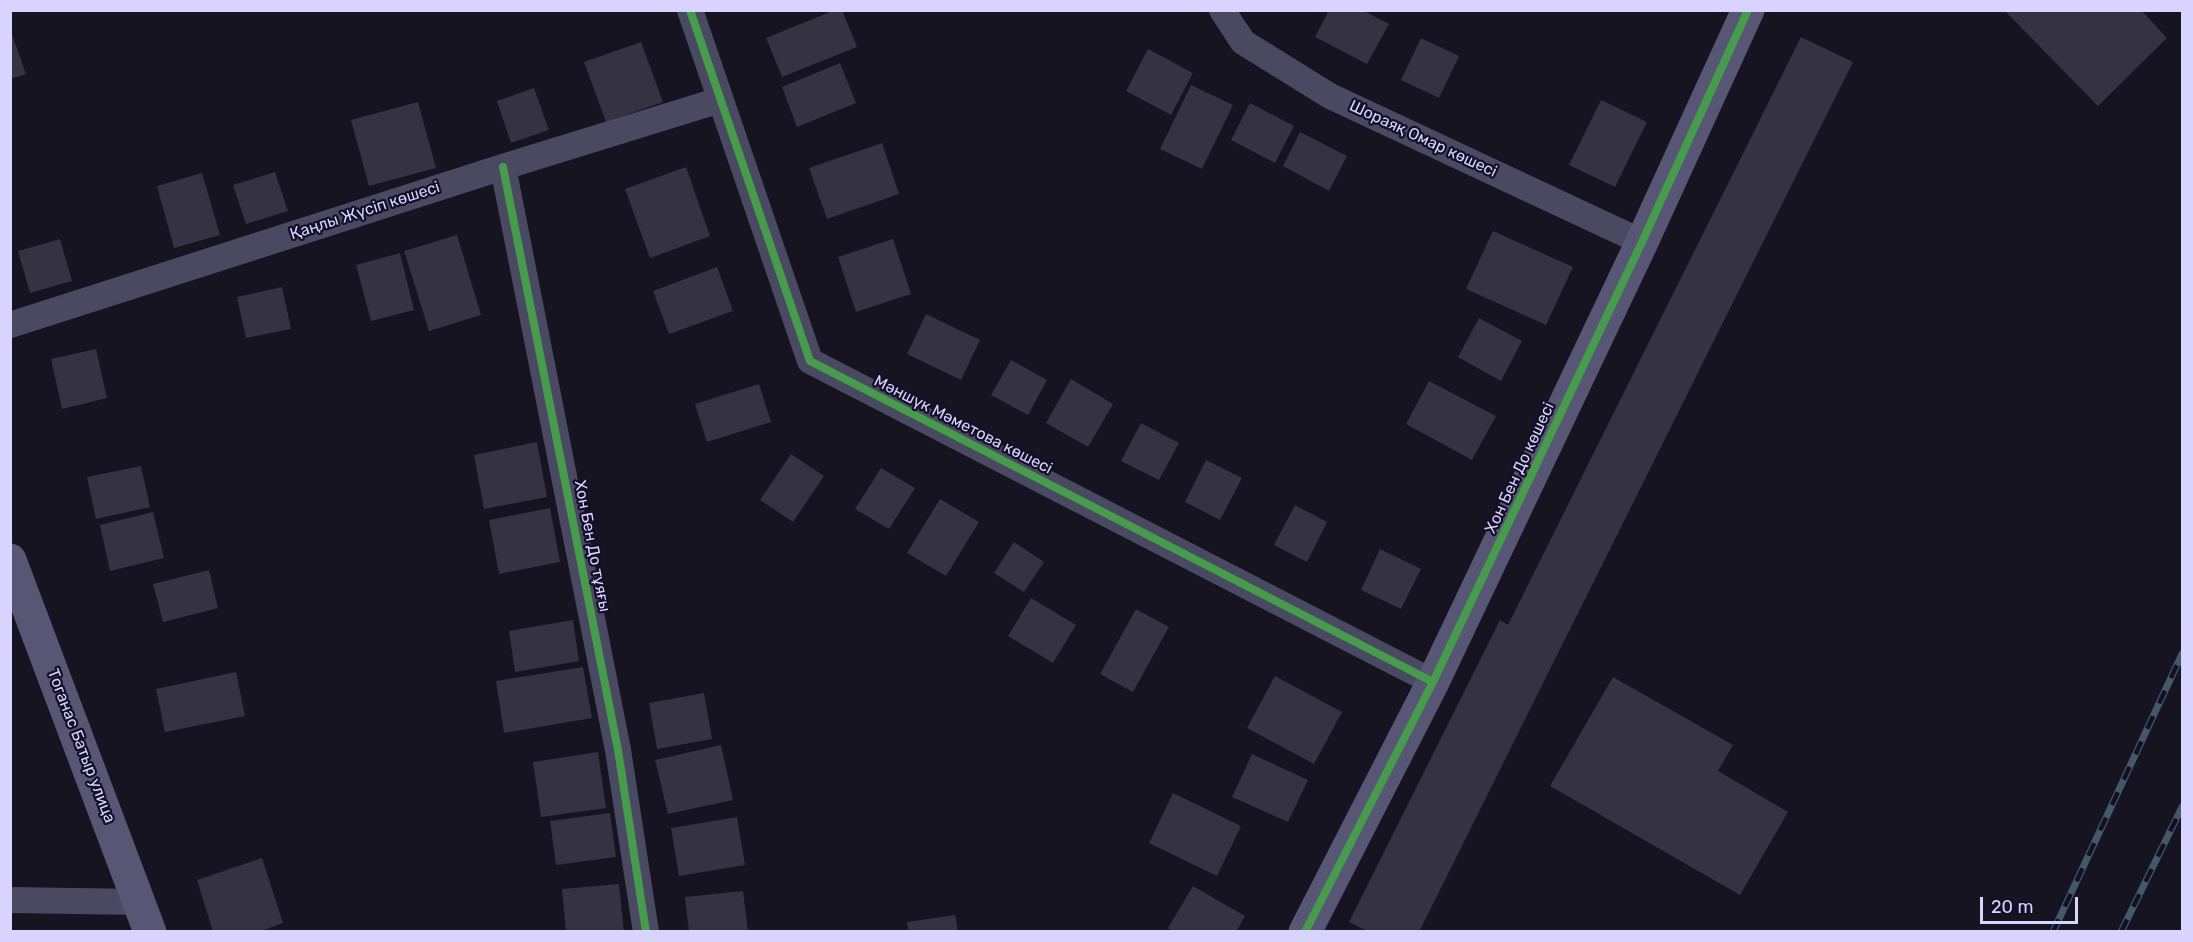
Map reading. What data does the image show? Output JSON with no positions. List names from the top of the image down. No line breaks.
{"streets":{"street":["Шораяқ Омар көшесі","Қаңлы Жүсіп көшесі","Мәншүк Мәметова көшесі","Хон Бен До көшесі","Хон Бен До тұяғы","Тоганас Батыр улица"]},"crossings":[["Шораяқ Омар көшесі","Хон Бен До көшесі"],["Қаңлы Жүсіп көшесі","Мәншүк Мәметова көшесі"],["Қаңлы Жүсіп көшесі","Хон Бен До тұяғы"],["Мәншүк Мәметова көшесі","Хон Бен До көшесі"]],"scale_bar":"20 m"}
